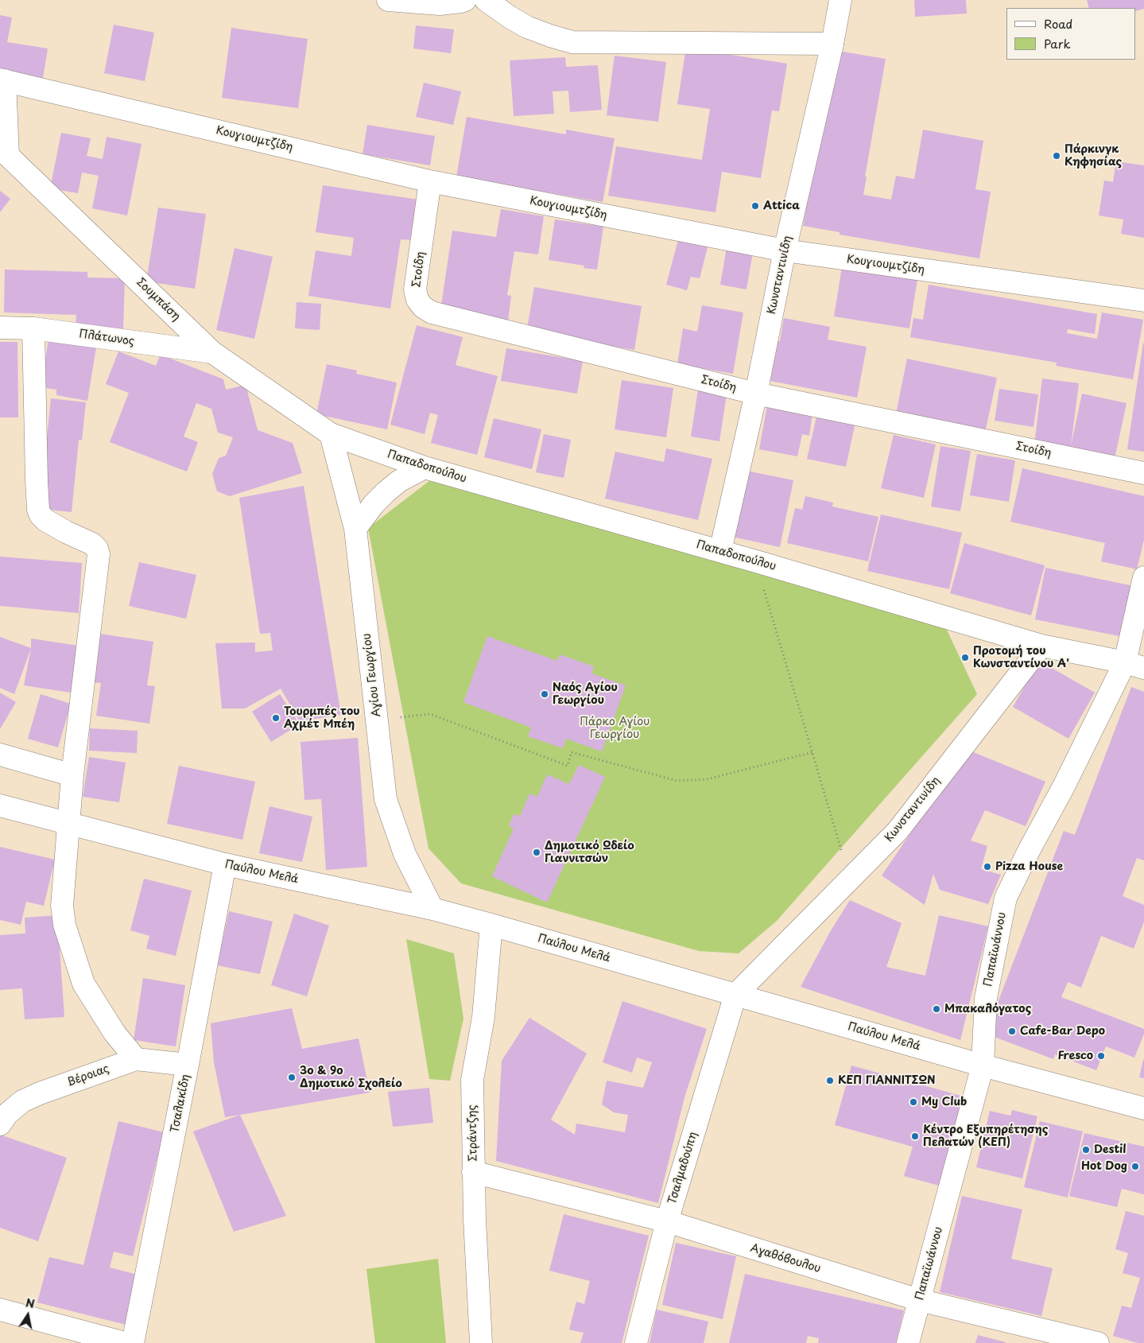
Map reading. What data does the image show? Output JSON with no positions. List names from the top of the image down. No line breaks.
{"streets":{"street":["Κουγιουμτζίδη","Στοίδη","Κωνσταντινίδη","Σουμπάση","Πλάτωνος","Παπαδοπούλου","Αγίου Γεωργίου","Παύλου Μελά","Παπαϊωάννου","Βέροιας","Τσαλακίδη","Στράντζης","Τσαλμαδούπη","Αγαθόβουλου"]},"crossings":[["Κουγιουμτζίδη","Στοίδη"],["Κουγιουμτζίδη","Κωνσταντινίδη"],["Στοίδη","Κωνσταντινίδη"],["Κωνσταντινίδη","Παπαδοπούλου"],["Κωνσταντινίδη","Παύλου Μελά"],["Κωνσταντινίδη","Τσαλμαδούπη"],["Σουμπάση","Πλάτωνος"],["Σουμπάση","Παπαδοπούλου"],["Σουμπάση","Αγίου Γεωργίου"],["Παπαδοπούλου","Αγίου Γεωργίου"],["Παπαδοπούλου","Παπαϊωάννου"],["Αγίου Γεωργίου","Παύλου Μελά"],["Παύλου Μελά","Παπαϊωάννου"],["Παύλου Μελά","Τσαλακίδη"],["Παύλου Μελά","Στράντζης"],["Παύλου Μελά","Τσαλμαδούπη"],["Παπαϊωάννου","Αγαθόβουλου"],["Βέροιας","Τσαλακίδη"],["Στράντζης","Αγαθόβουλου"],["Τσαλμαδούπη","Αγαθόβουλου"]],"parks":["Πάρκο Αγίου Γεωργίου"],"places":["Πάρκινγκ Κηφησίας","Attica","Προτομή του Κωνσταντίνου Α'","Ναός Αγίου Γεωργίου","Τουρμπές του Αχμέτ Μπέη","Δημοτικό Ωδείο Γιαννιτσών","Pizza House","Μπακαλόγατος","Cafe-Bar Depo","Fresco","3ο & 9ο Δημοτικό Σχολείο","ΚΕΠ ΓΙΑΝΝΙΤΣΩΝ","My Club","Κέντρο Εξυπηρέτησης Πελατών (ΚΕΠ)","Destil","Hot Dog"],"legend":["Road","Park"],"north":"top"}
